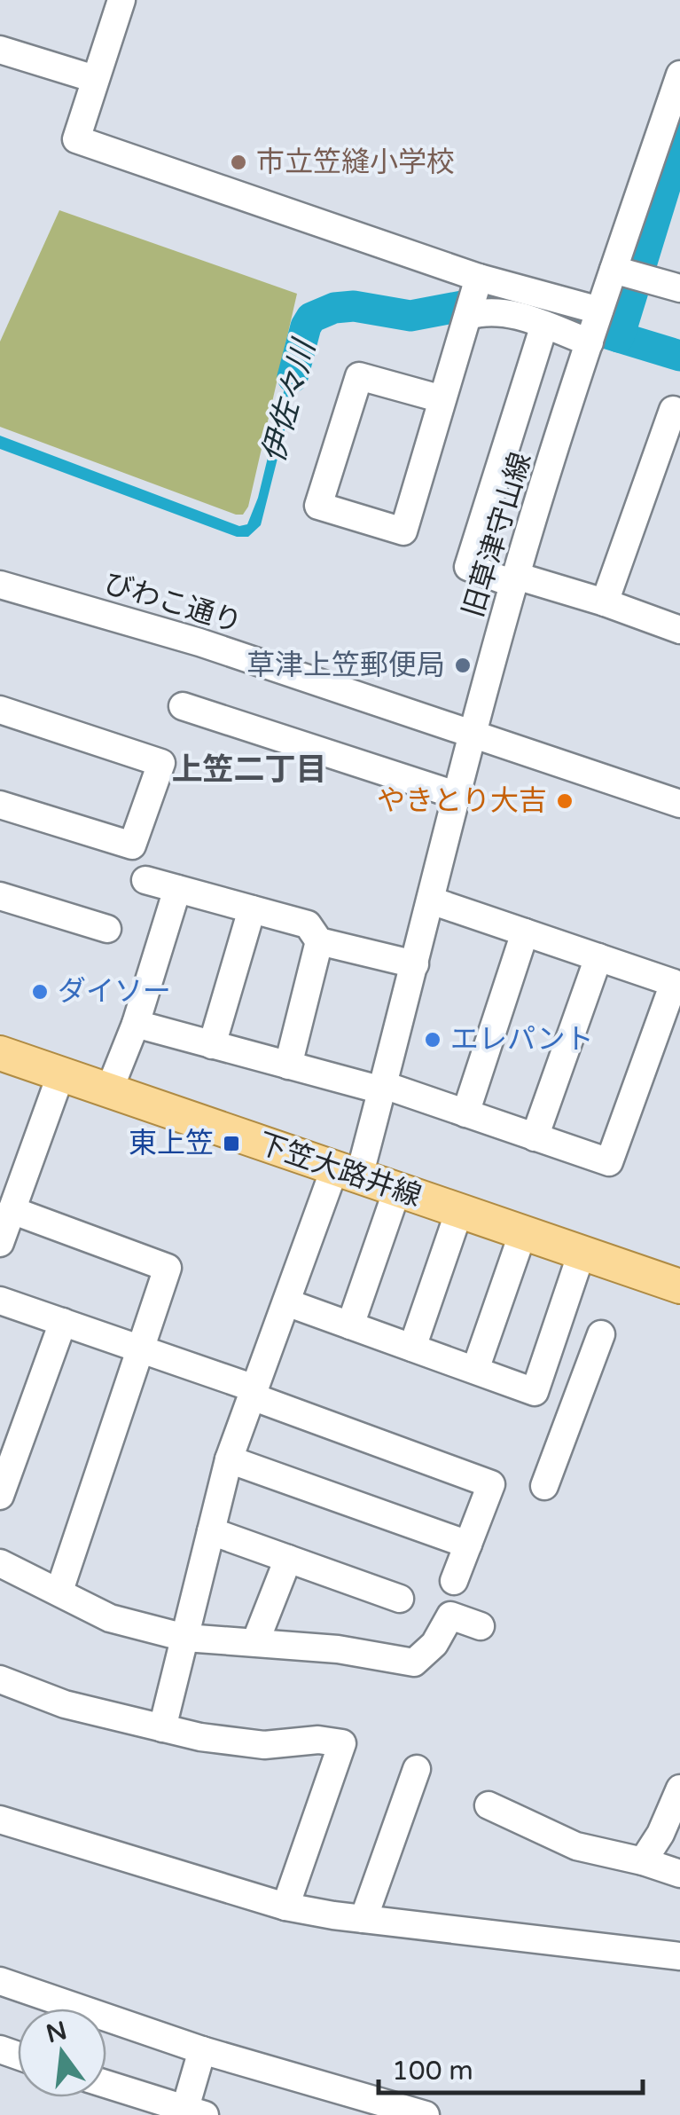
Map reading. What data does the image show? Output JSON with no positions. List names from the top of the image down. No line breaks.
{"streets":{"main road":["下笠大路井線"],"street":["旧草津守山線","びわこ通り"]},"crossings":[["旧草津守山線","びわこ通り"],["旧草津守山線","下笠大路井線"]],"districts":["上笠二丁目"],"water":["伊佐々川"],"places":{"other":["市立笠縫小学校","草津上笠郵便局","やきとり大吉","ダイソー","エレパント"],"transit":["東上笠"]},"scale_bar":"100 m","north":"top"}
